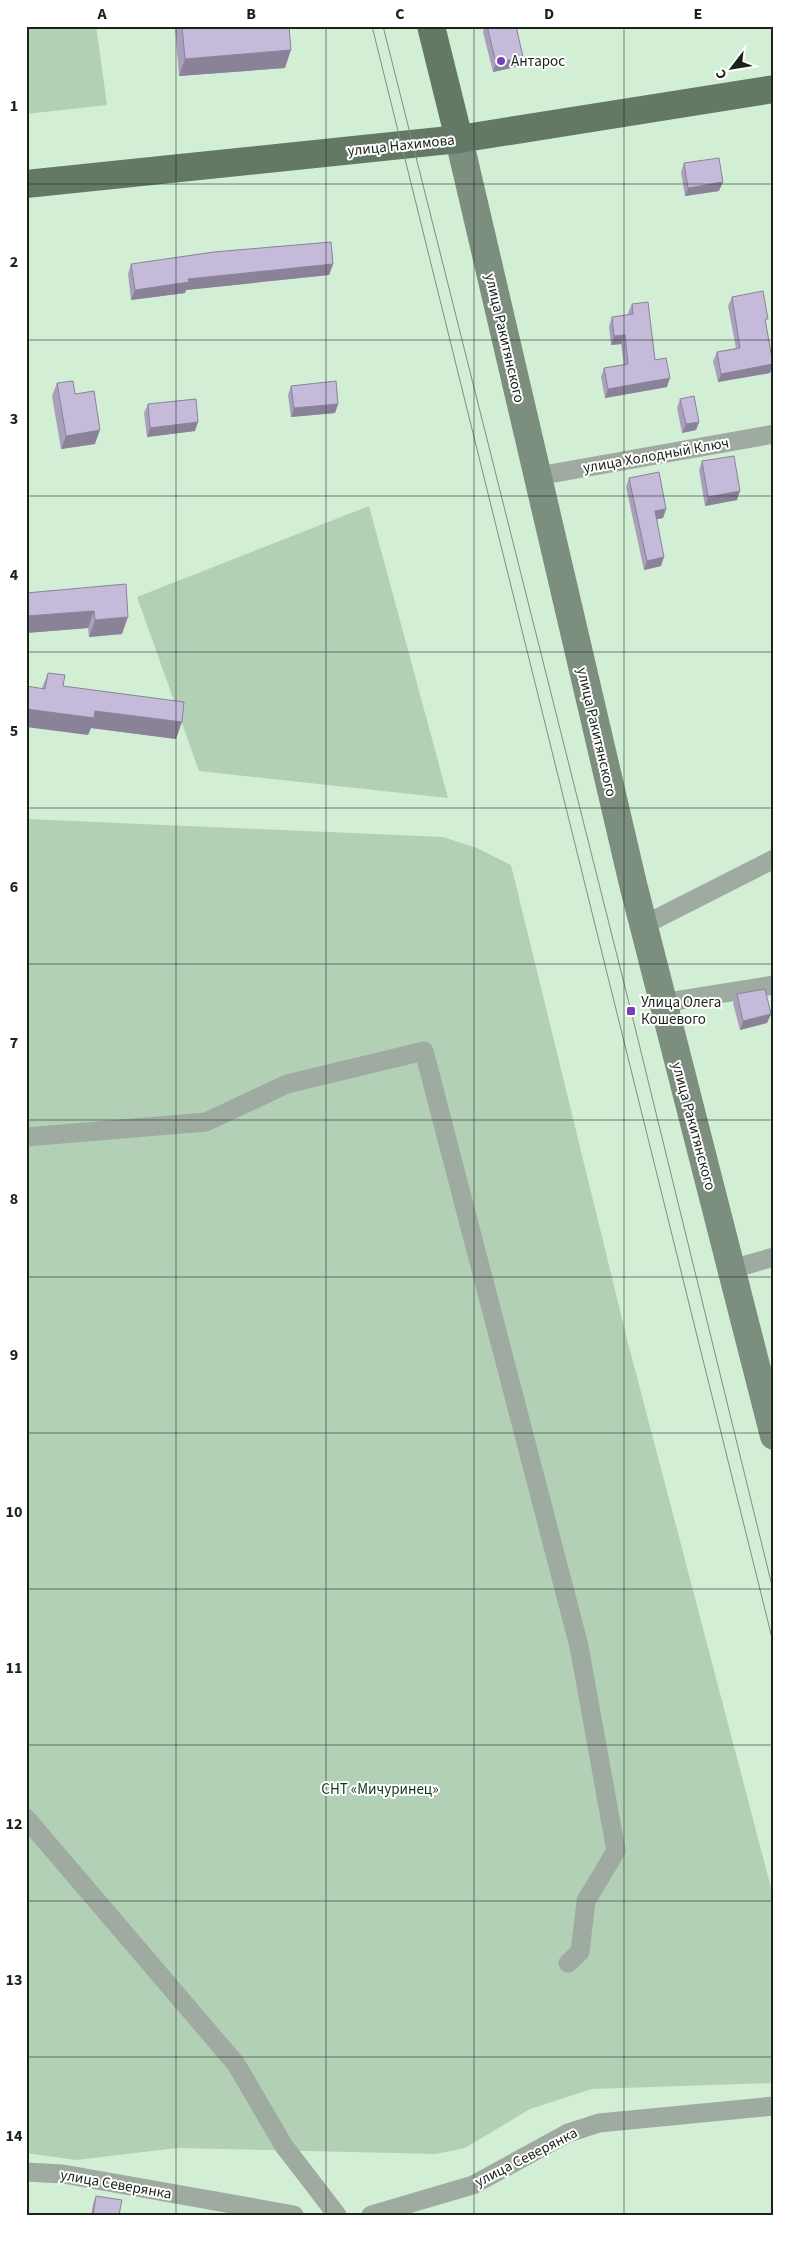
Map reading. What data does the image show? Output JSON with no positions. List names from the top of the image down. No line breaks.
{"streets":{"main road":["улица Нахимова","улица Ракитянского"],"street":["улица Холодный Ключ","улица Северянка"]},"crossings":[["улица Нахимова","улица Ракитянского"],["улица Ракитянского","улица Холодный Ключ"]],"parks":["СНТ «Мичуринец»"],"places":{"other":["Антарос"],"transit":["Улица Олега Кошевого"]},"north":"bottom left","grid":{"columns":["A","B","C","D","E"],"rows":["1","2","3","4","5","6","7","8","9","10","11","12","13","14"]}}
